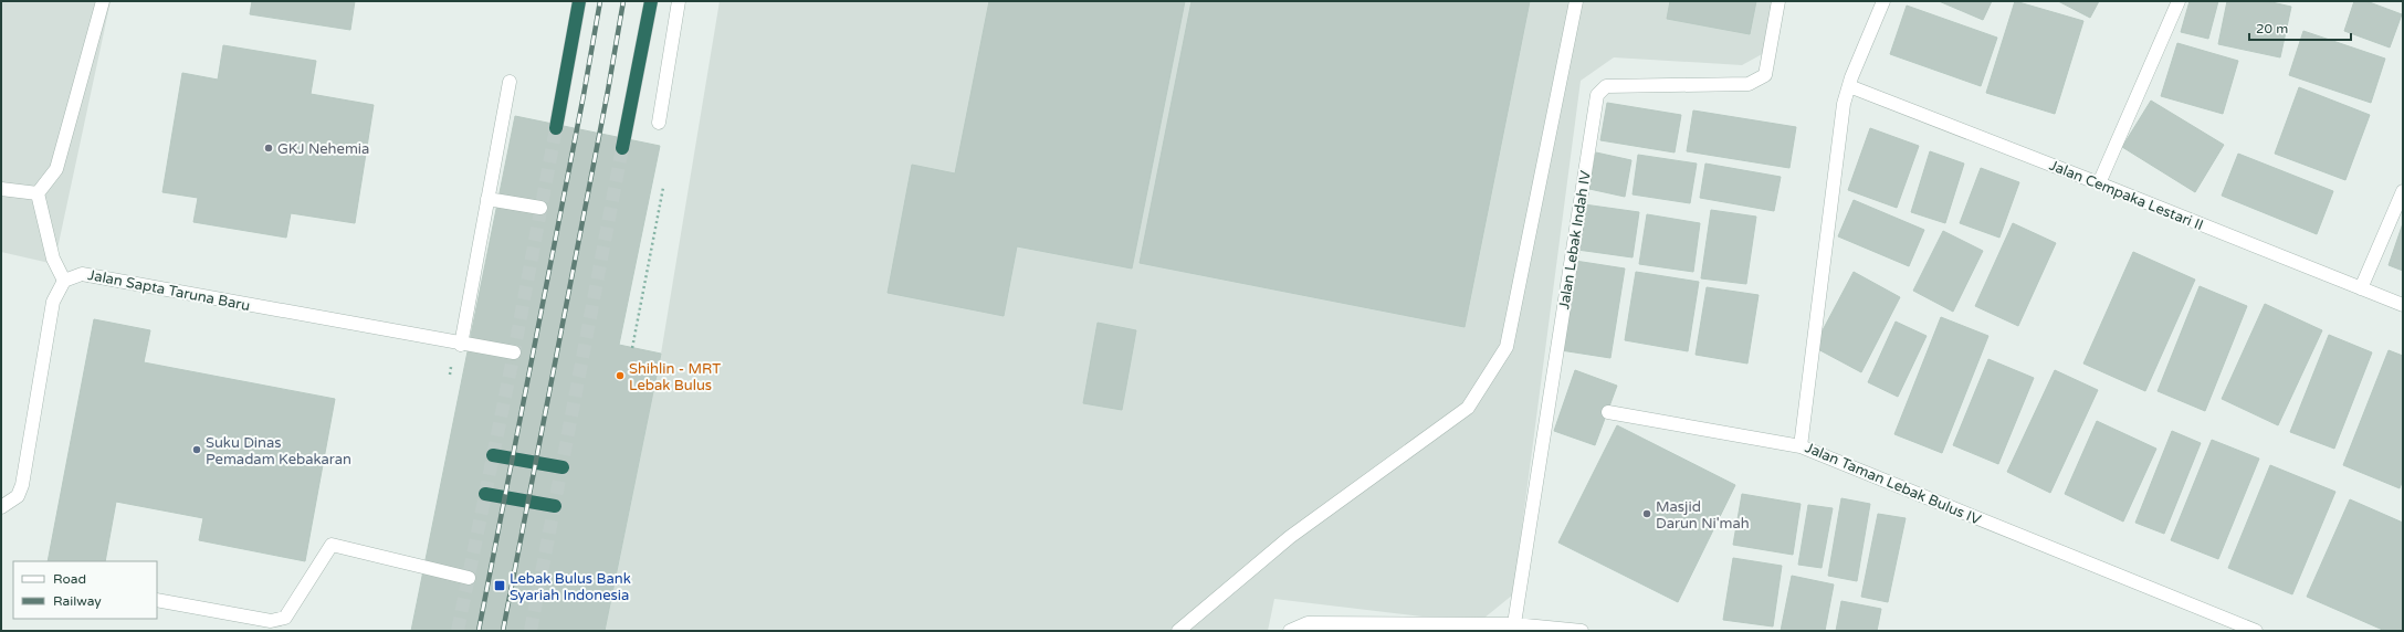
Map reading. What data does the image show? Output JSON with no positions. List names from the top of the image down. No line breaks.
{"streets":{"street":["Jalan Cempaka Lestari II","Jalan Lebak Indah IV","Jalan Sapta Taruna Baru","Jalan Taman Lebak Bulus IV"]},"crossings":[["Jalan Cempaka Lestari II","Jalan Taman Lebak Bulus IV"]],"places":{"other":["GKJ Nehemia","Shihlin - MRT Lebak Bulus","Suku Dinas Pemadam Kebakaran","Masjid Darun Ni'mah"],"transit":["Lebak Bulus Bank Syariah Indonesia"]},"legend":["Road","Railway"],"scale_bar":"20 m"}
